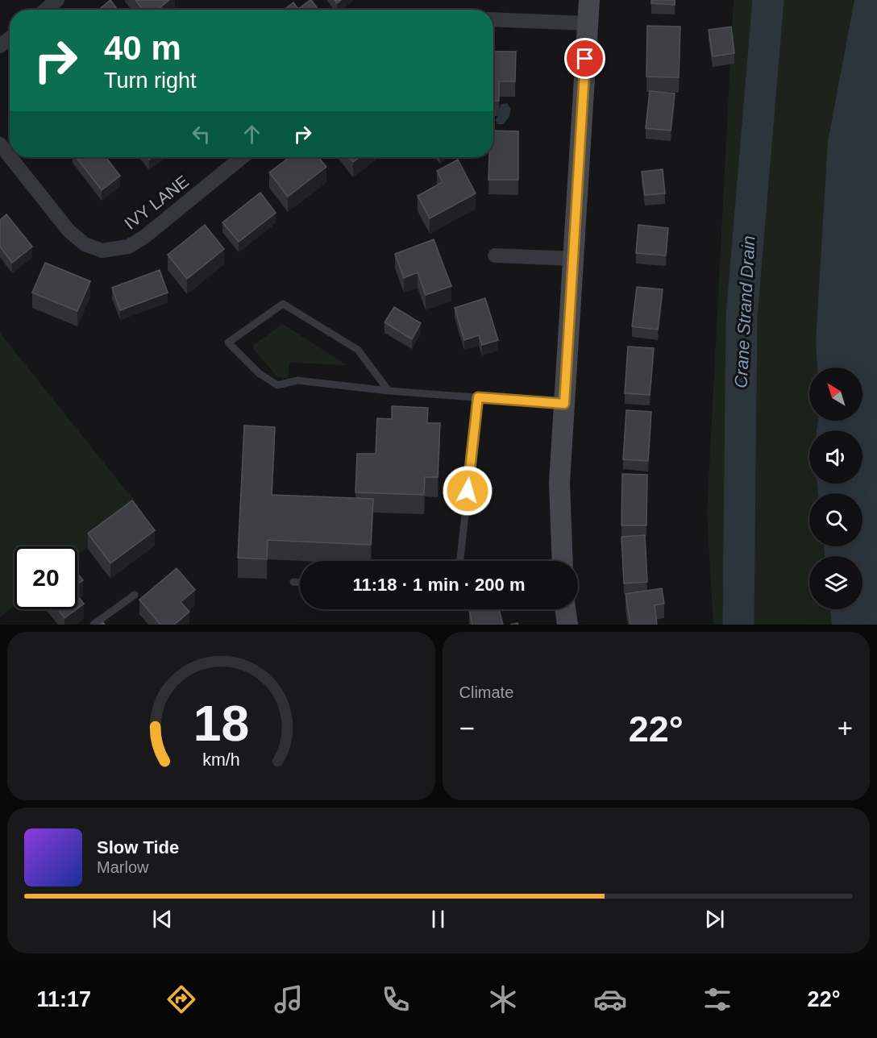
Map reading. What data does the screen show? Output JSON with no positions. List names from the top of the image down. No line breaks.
{"streets":{"street":["IVY LANE"]},"water":["Crane Strand Drain"],"north":"top left","page":{"turn":["40 m","Turn right"],"limit":"20","trip":"11:18 · 1 min · 200 m","tile":"Climate","heat":["−","22°","+"],"song":["Slow Tide","Marlow"],"tabs":["11:17","22°"],"gauge":["18","km/h"]}}
